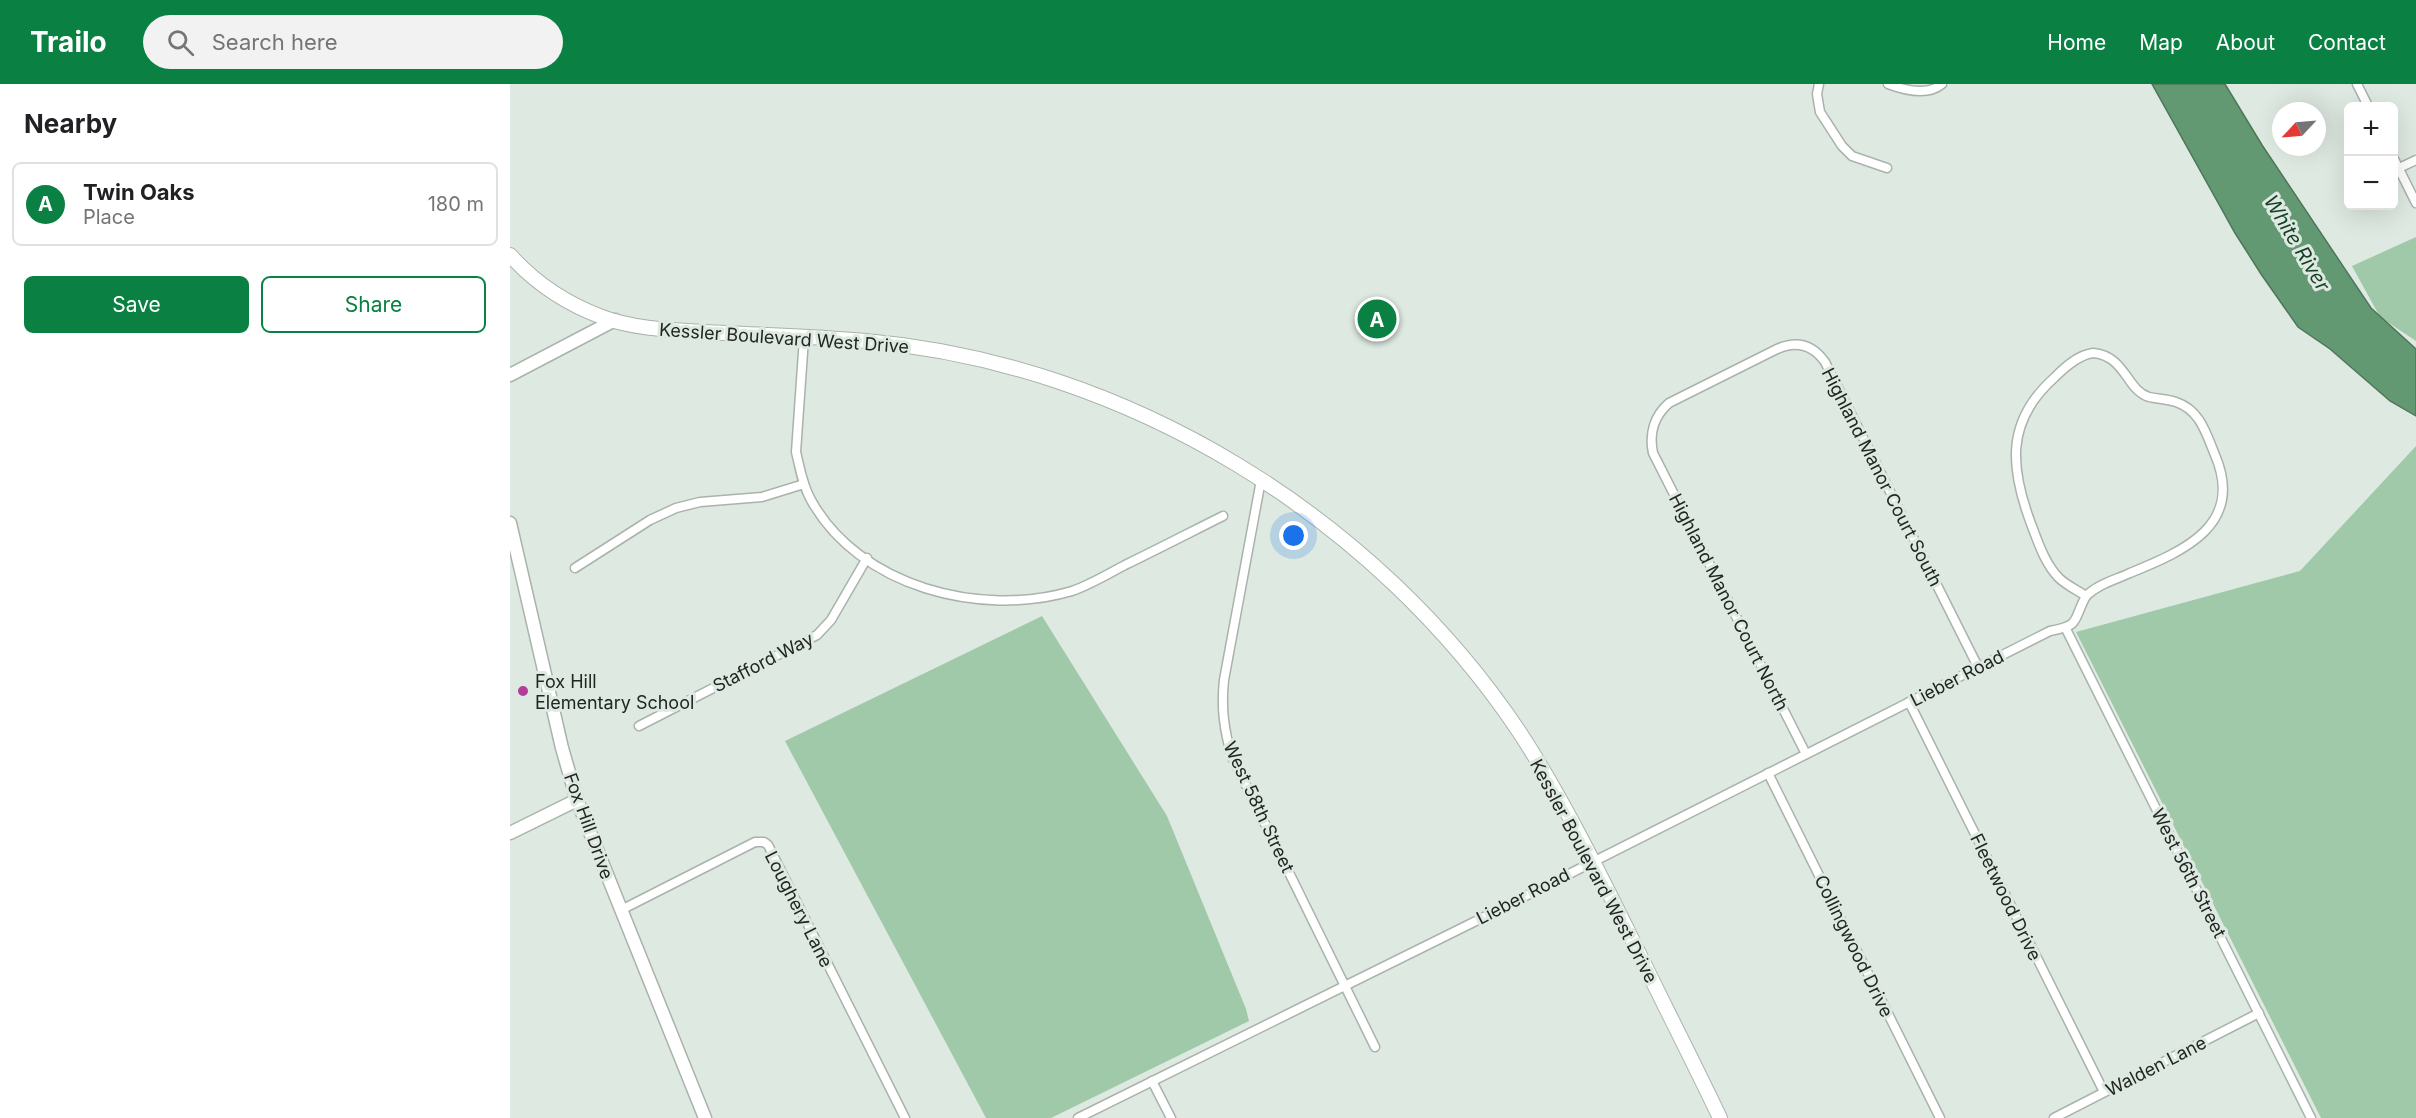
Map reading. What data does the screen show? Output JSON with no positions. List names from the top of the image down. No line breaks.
{"streets":{"main road":["Kessler Boulevard West Drive"],"street":["Highland Manor Court South","Highland Manor Court North","Stafford Way","Lieber Road","West 58th Street","Fox Hill Drive","West 56th Street","Fleetwood Drive","Loughery Lane","Collingwood Drive","Walden Lane"]},"crossings":[["Kessler Boulevard West Drive","Lieber Road"],["Kessler Boulevard West Drive","West 58th Street"],["Highland Manor Court South","Highland Manor Court North"],["Highland Manor Court South","Lieber Road"],["Highland Manor Court North","Lieber Road"],["Lieber Road","West 58th Street"],["Lieber Road","West 56th Street"],["Lieber Road","Fleetwood Drive"],["Lieber Road","Collingwood Drive"],["Fox Hill Drive","Loughery Lane"],["West 56th Street","Walden Lane"],["Fleetwood Drive","Walden Lane"]],"water":["White River"],"places":["Fox Hill Elementary School"],"north":"bottom left","page":{"header":"Trailo","search":"Search here","nav":["Home","Map","About","Contact"],"heading":"Nearby","map_buttons":["+","−"],"list":[{"mark":"A","name":"Twin Oaks","note":"Place","value":"180 m"}],"buttons":["Save","Share"],"pins":"A"}}
